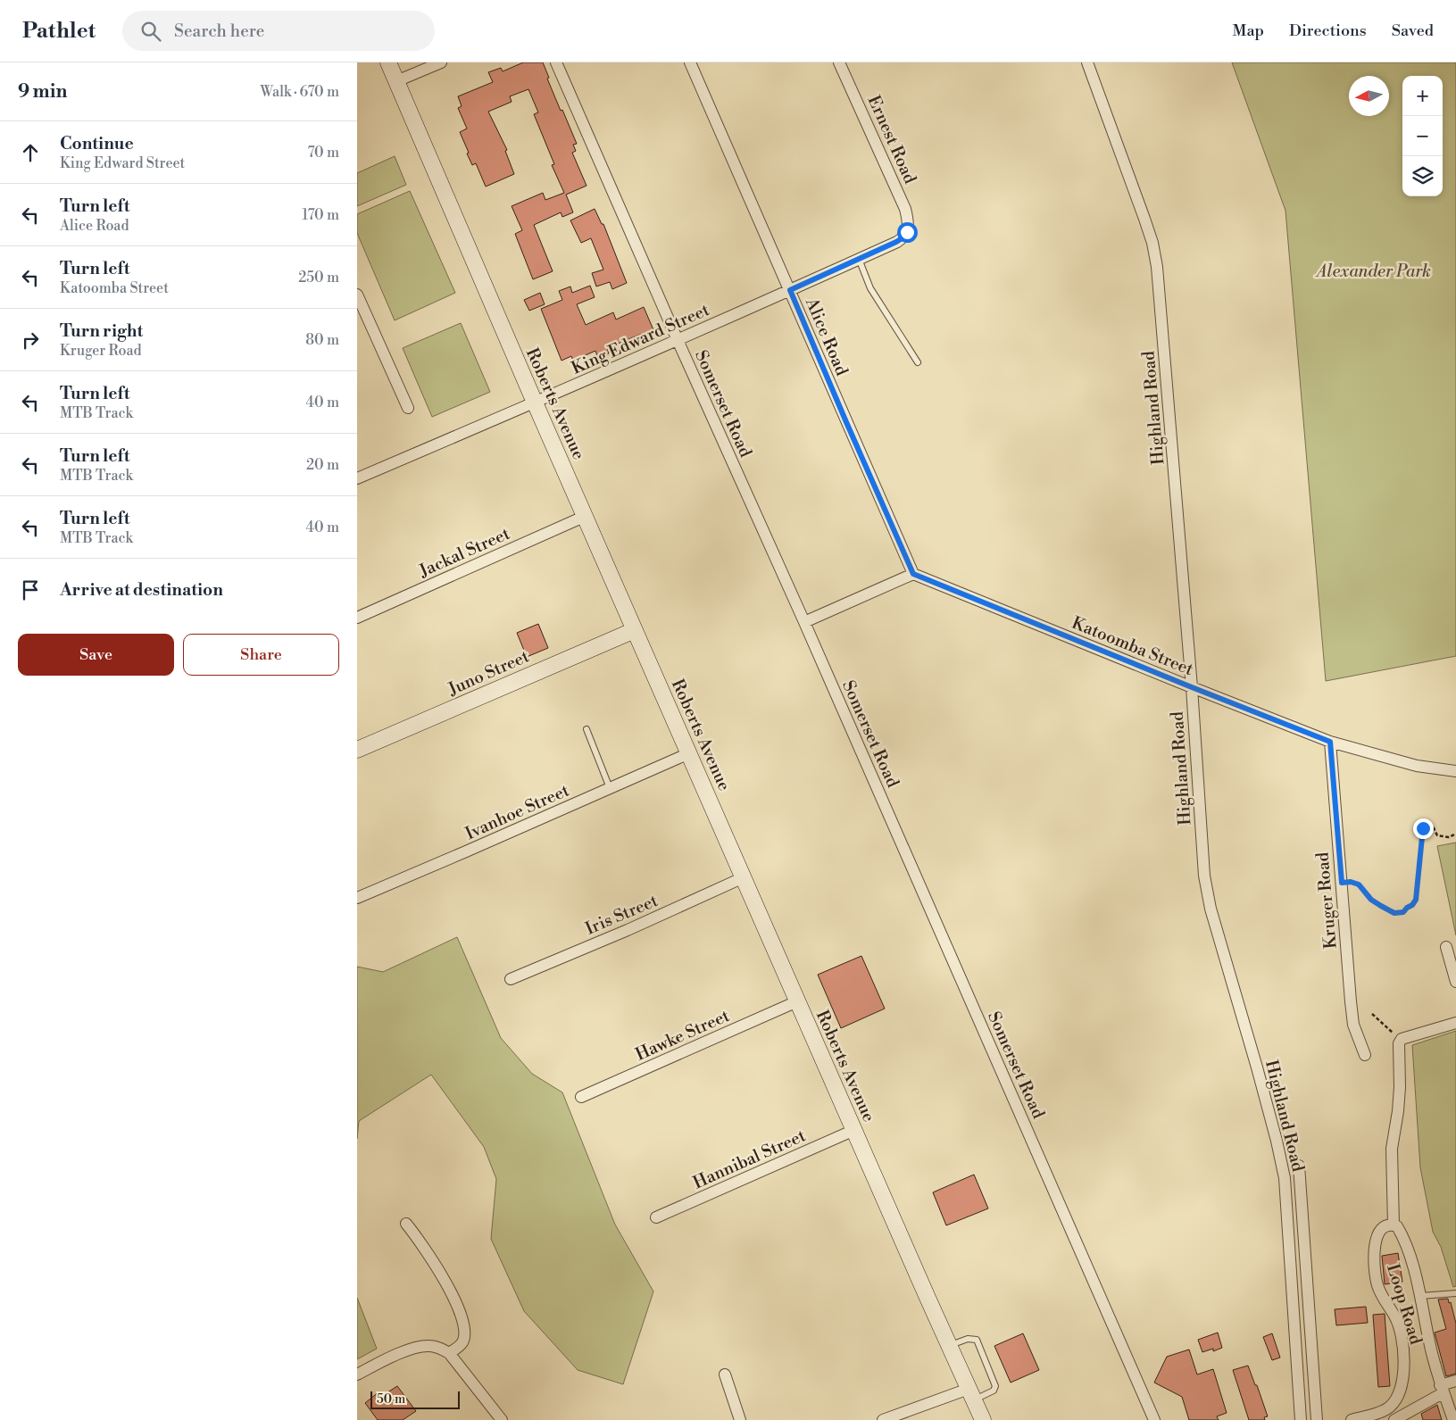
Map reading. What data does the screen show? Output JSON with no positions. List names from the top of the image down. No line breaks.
{"streets":{"main road":["Roberts Avenue","Juno Street"],"street":["Ernest Road","Alice Road","King Edward Street","Somerset Road","Highland Road","Jackal Street","Katoomba Street","Ivanhoe Street","Kruger Road","Iris Street","Hawke Street","Hannibal Street","Loop Road"]},"crossings":[["Ernest Road","King Edward Street"],["Alice Road","King Edward Street"],["Alice Road","Katoomba Street"],["King Edward Street","Roberts Avenue"],["King Edward Street","Somerset Road"],["Roberts Avenue","Jackal Street"],["Roberts Avenue","Juno Street"],["Roberts Avenue","Ivanhoe Street"],["Roberts Avenue","Iris Street"],["Roberts Avenue","Hawke Street"],["Roberts Avenue","Hannibal Street"],["Highland Road","Katoomba Street"],["Katoomba Street","Kruger Road"]],"parks":["Alexander Park"],"scale_bar":"50 m","north":"left","page":{"header":"Pathlet","search":"Search here","nav":["Map","Directions","Saved"],"heading":["9 min","Walk · 670 m"],"map_buttons":["+","−"],"list":[["Continue","King Edward Street","70 m"],["Turn left","Alice Road","170 m"],["Turn left","Katoomba Street","250 m"],["Turn right","Kruger Road","80 m"],["Turn left","MTB Track","40 m"],["Turn left","MTB Track","20 m"],["Turn left","MTB Track","40 m"],"Arrive at destination"],"buttons":["Save","Share"],"scale":"50 m"}}
